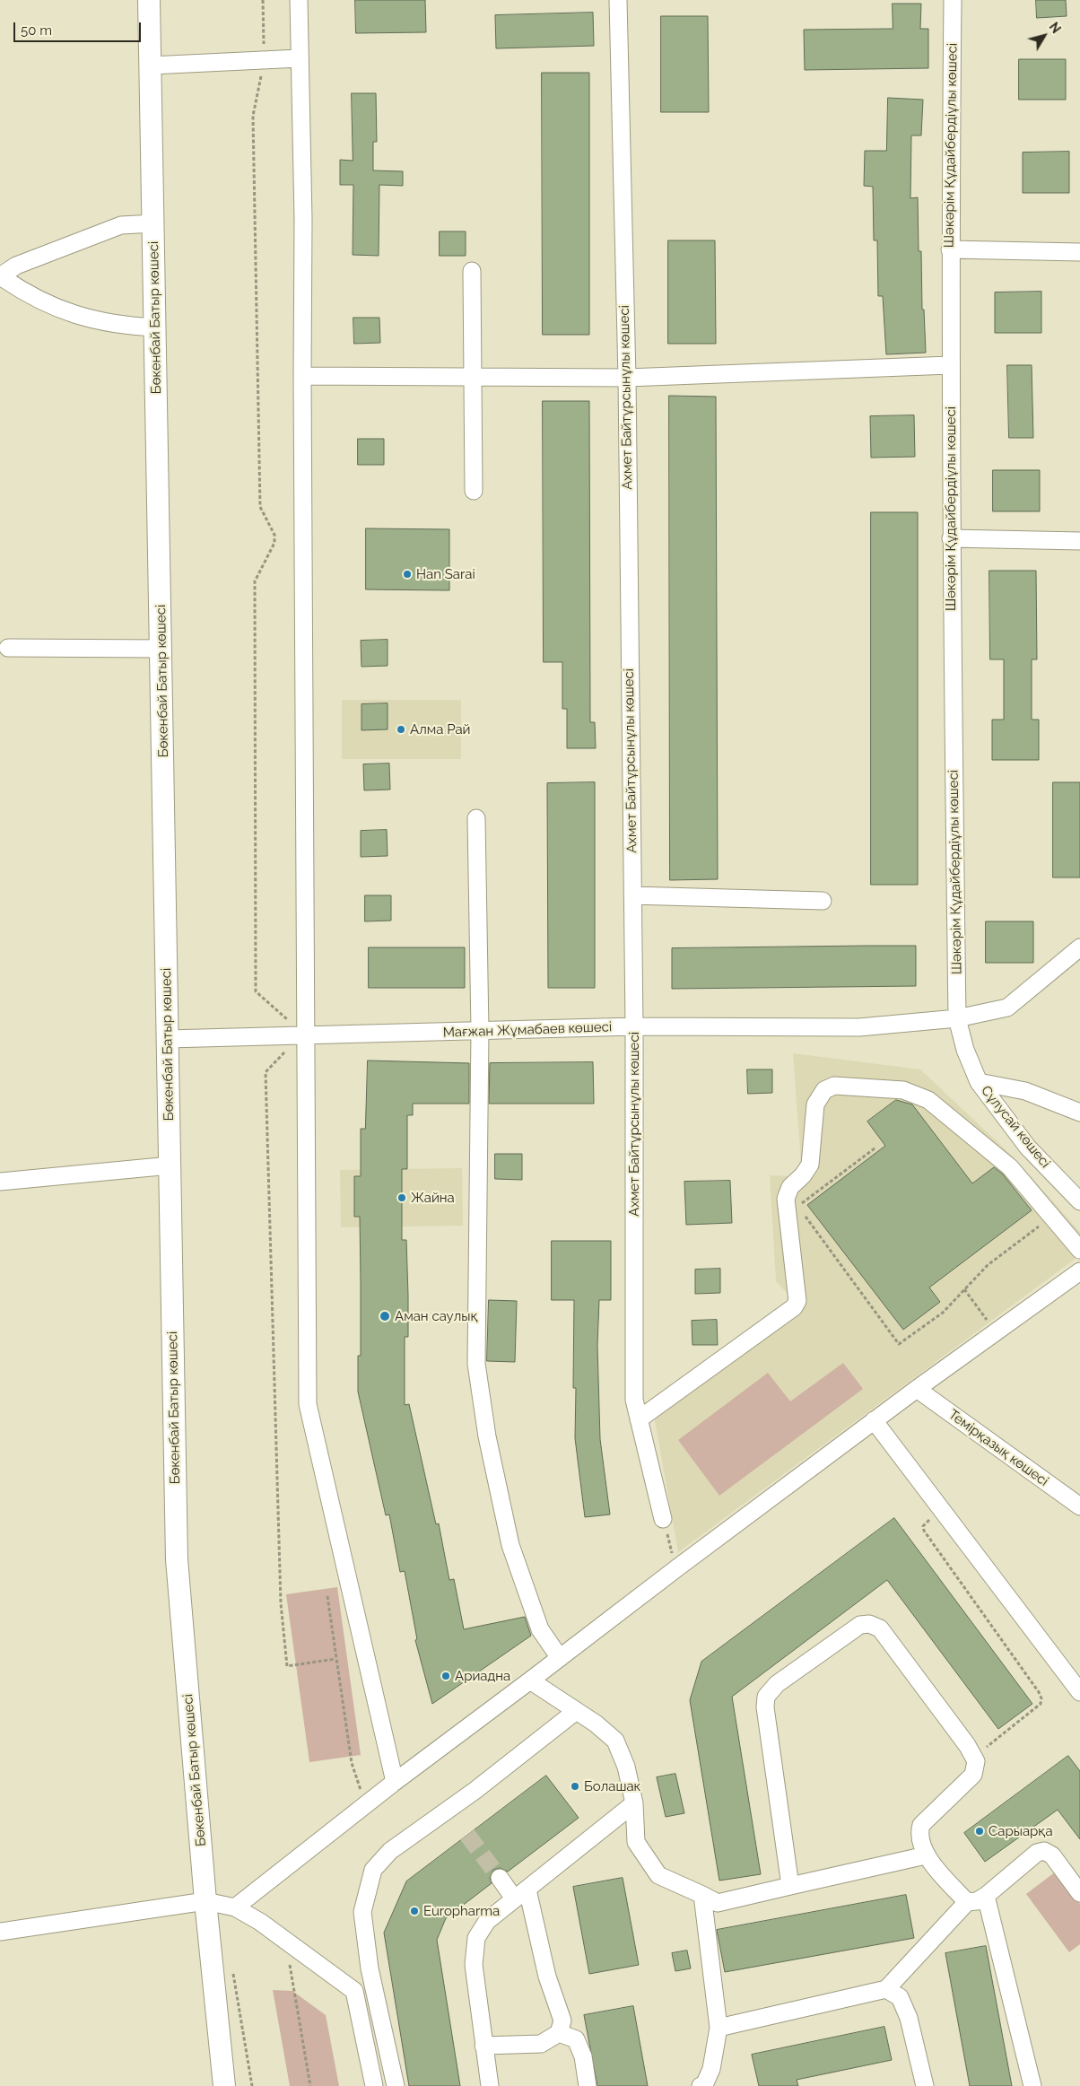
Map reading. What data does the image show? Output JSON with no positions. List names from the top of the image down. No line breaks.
{"streets":{"main road":["Бөкенбай Батыр көшесі"],"street":["Шәкәрім Құдайбердіұлы көшесі","Ахмет Байтұрсынұлы көшесі","Мағжан Жұмабаев көшесі","Сұлусай көшесі","Темірқазық көшесі"]},"crossings":[["Шәкәрім Құдайбердіұлы көшесі","Мағжан Жұмабаев көшесі"],["Шәкәрім Құдайбердіұлы көшесі","Сұлусай көшесі"],["Бөкенбай Батыр көшесі","Мағжан Жұмабаев көшесі"],["Ахмет Байтұрсынұлы көшесі","Мағжан Жұмабаев көшесі"],["Мағжан Жұмабаев көшесі","Сұлусай көшесі"]],"places":["Han Sarai","Алма Рай","Жайна","Аман саулық","Ариадна","Болашак","Сарыарқа","Europharma"],"scale_bar":"50 m","north":"top right"}
